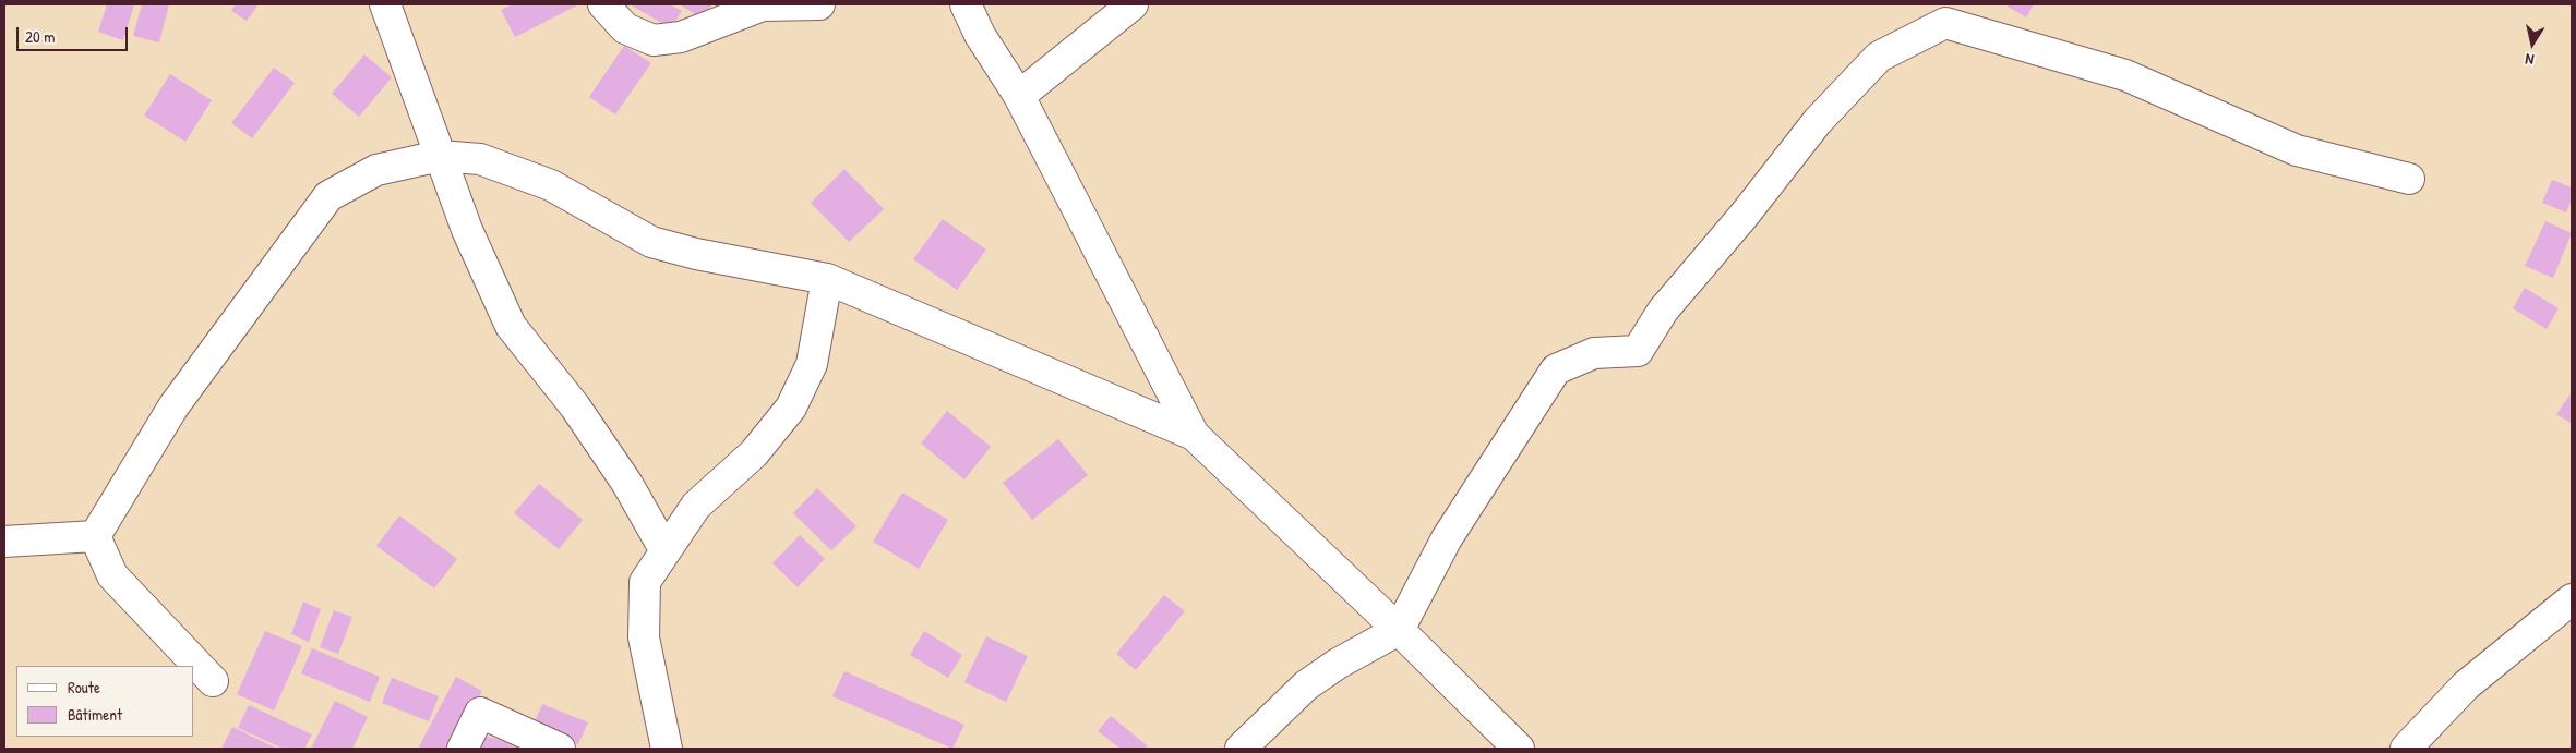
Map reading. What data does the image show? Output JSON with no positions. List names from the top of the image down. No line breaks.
{"legend":["Route","Bâtiment"],"scale_bar":"20 m","north":"bottom"}
